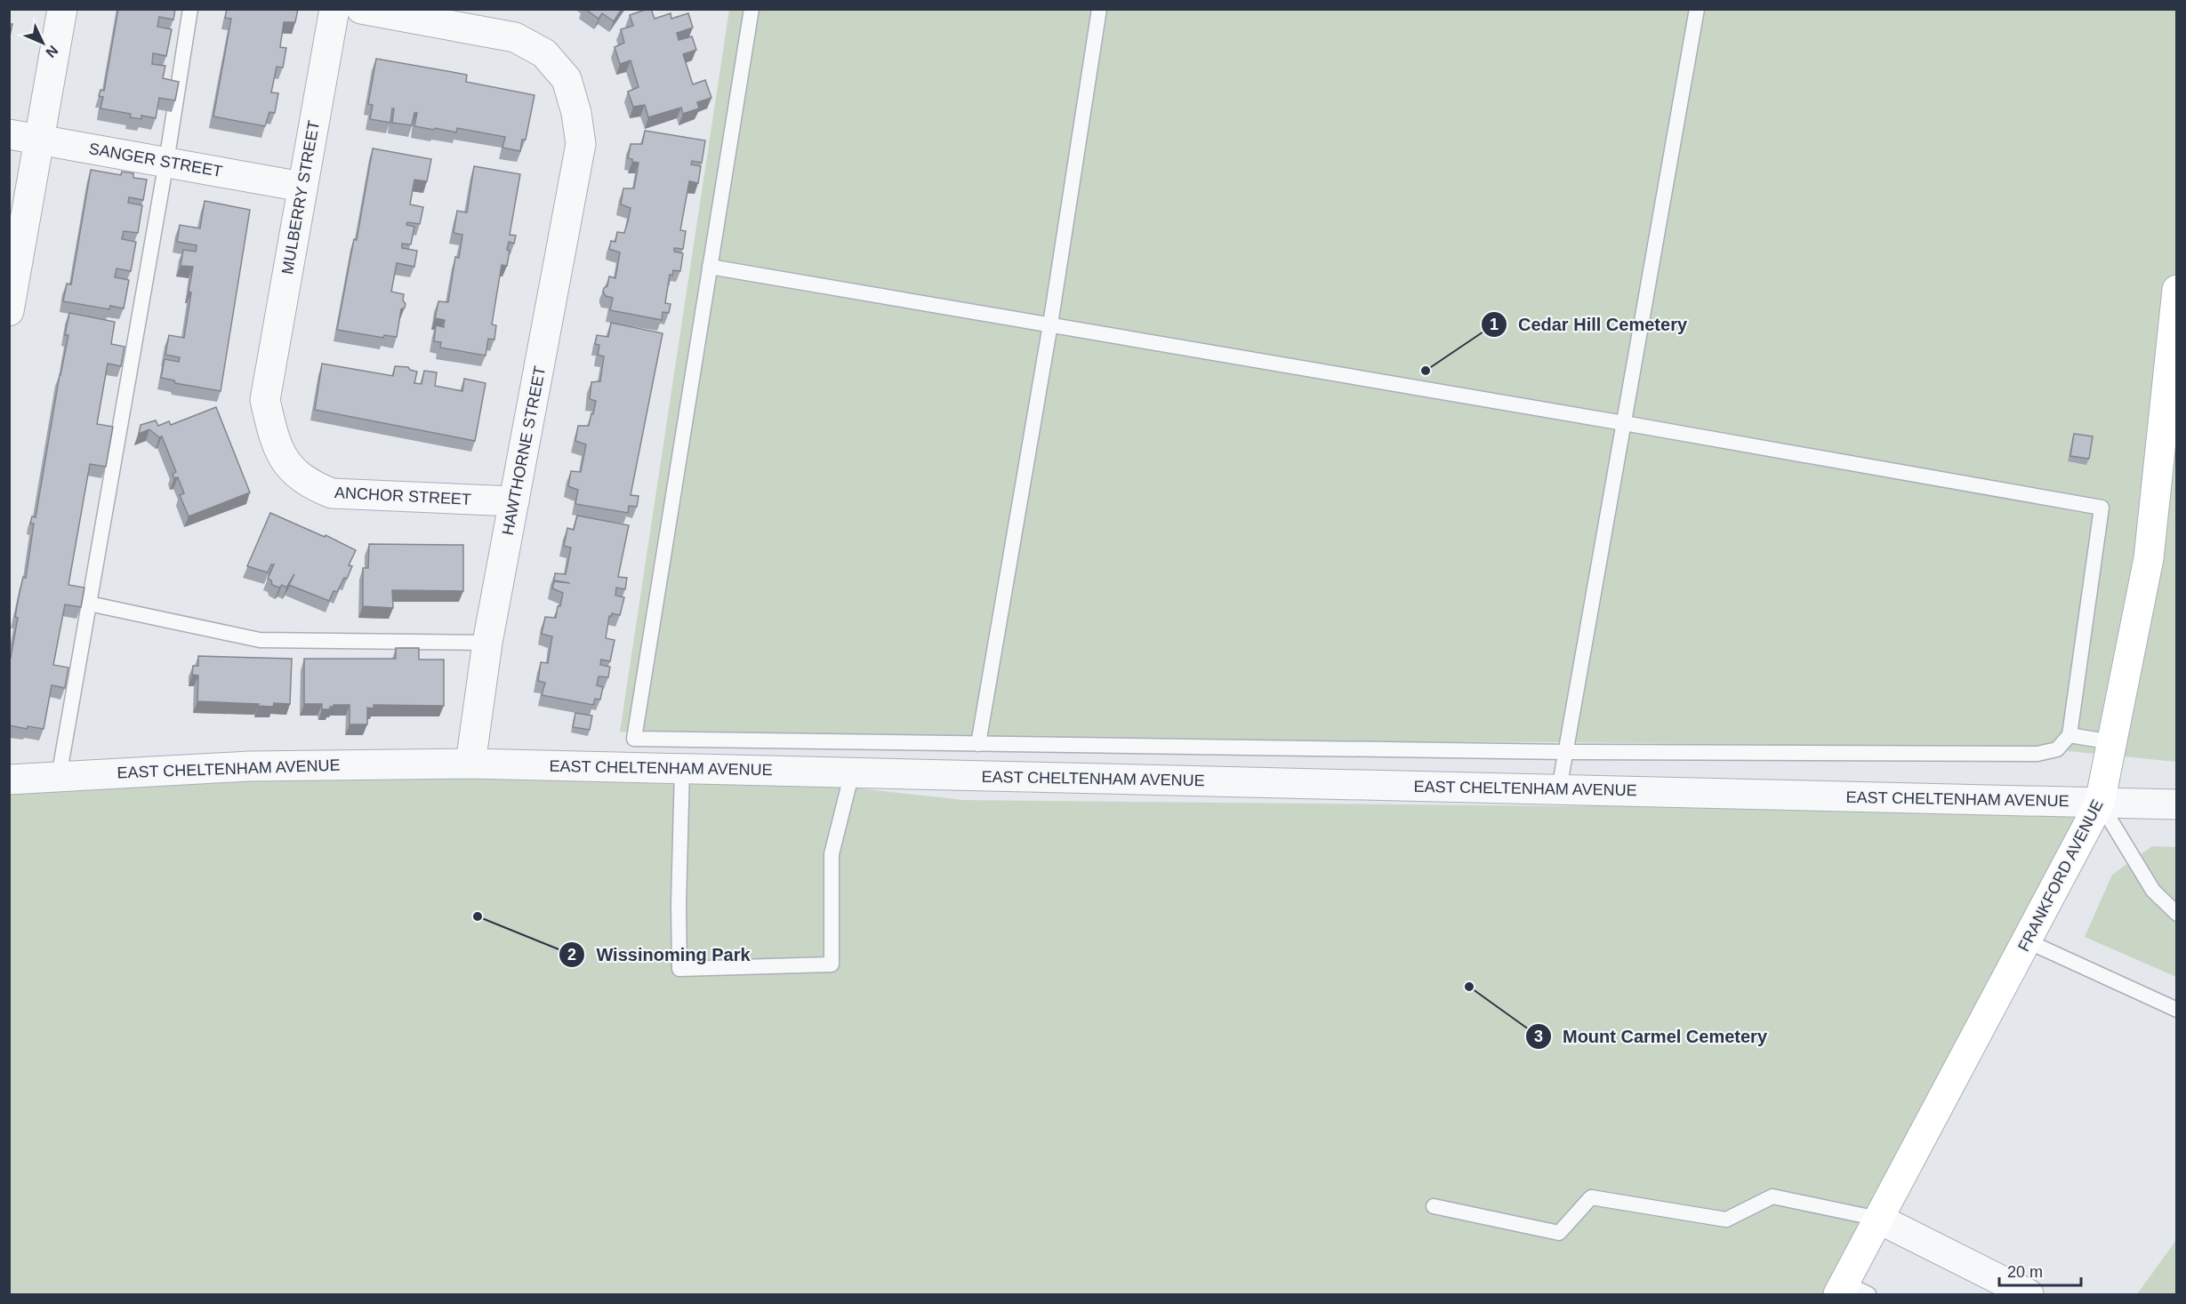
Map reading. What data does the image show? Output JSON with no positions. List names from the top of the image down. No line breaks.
{"streets":{"main road":["FRANKFORD AVENUE"],"street":["SANGER STREET","MULBERRY STREET","HAWTHORNE STREET","ANCHOR STREET","EAST CHELTENHAM AVENUE"]},"crossings":[["SANGER STREET","MULBERRY STREET"],["MULBERRY STREET","ANCHOR STREET"],["HAWTHORNE STREET","ANCHOR STREET"],["HAWTHORNE STREET","EAST CHELTENHAM AVENUE"],["EAST CHELTENHAM AVENUE","FRANKFORD AVENUE"]],"places":["Cedar Hill Cemetery","Wissinoming Park","Mount Carmel Cemetery"],"scale_bar":"20 m","north":"bottom right"}
